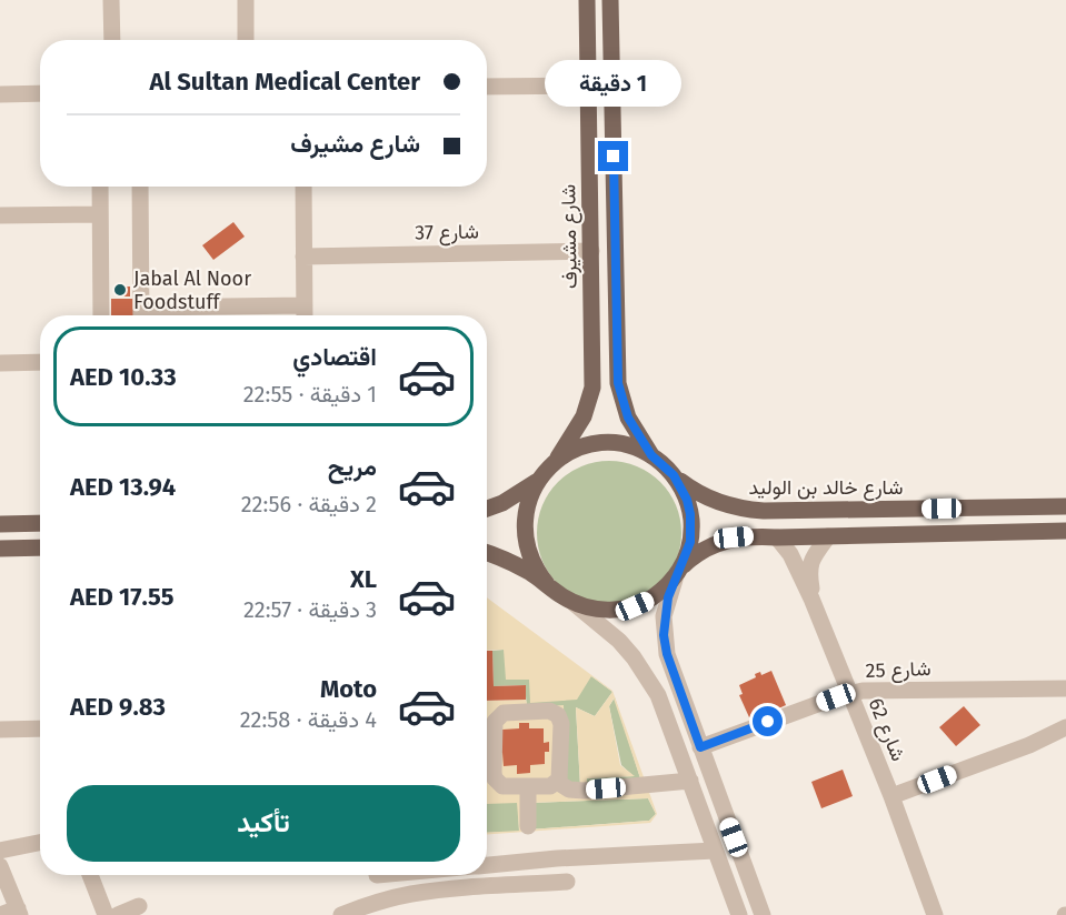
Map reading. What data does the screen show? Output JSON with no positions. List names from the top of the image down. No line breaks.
{"streets":{"main road":["شارع مشيرف","شارع خالد بن الوليد"],"street":["شارع 37","شارع 25","شارع 62"]},"crossings":[["شارع 37","شارع مشيرف"],["شارع مشيرف","شارع خالد بن الوليد"],["شارع 25","شارع 62"]],"places":["Jabal Al Noor Foodstuff"],"page":{"banner":["Al Sultan Medical Center","شارع مشيرف"],"bubble":"1 دقيقة","list":[{"name":"اقتصادي","note":"1 دقيقة · 22:55","value":"AED 10.33"},{"name":"مريح","note":"2 دقيقة · 22:56","value":"AED 13.94"},{"name":"XL","note":"3 دقيقة · 22:57","value":"AED 17.55"},{"name":"Moto","note":"4 دقيقة · 22:58","value":"AED 9.83"}],"buttons":"تأكيد"}}
